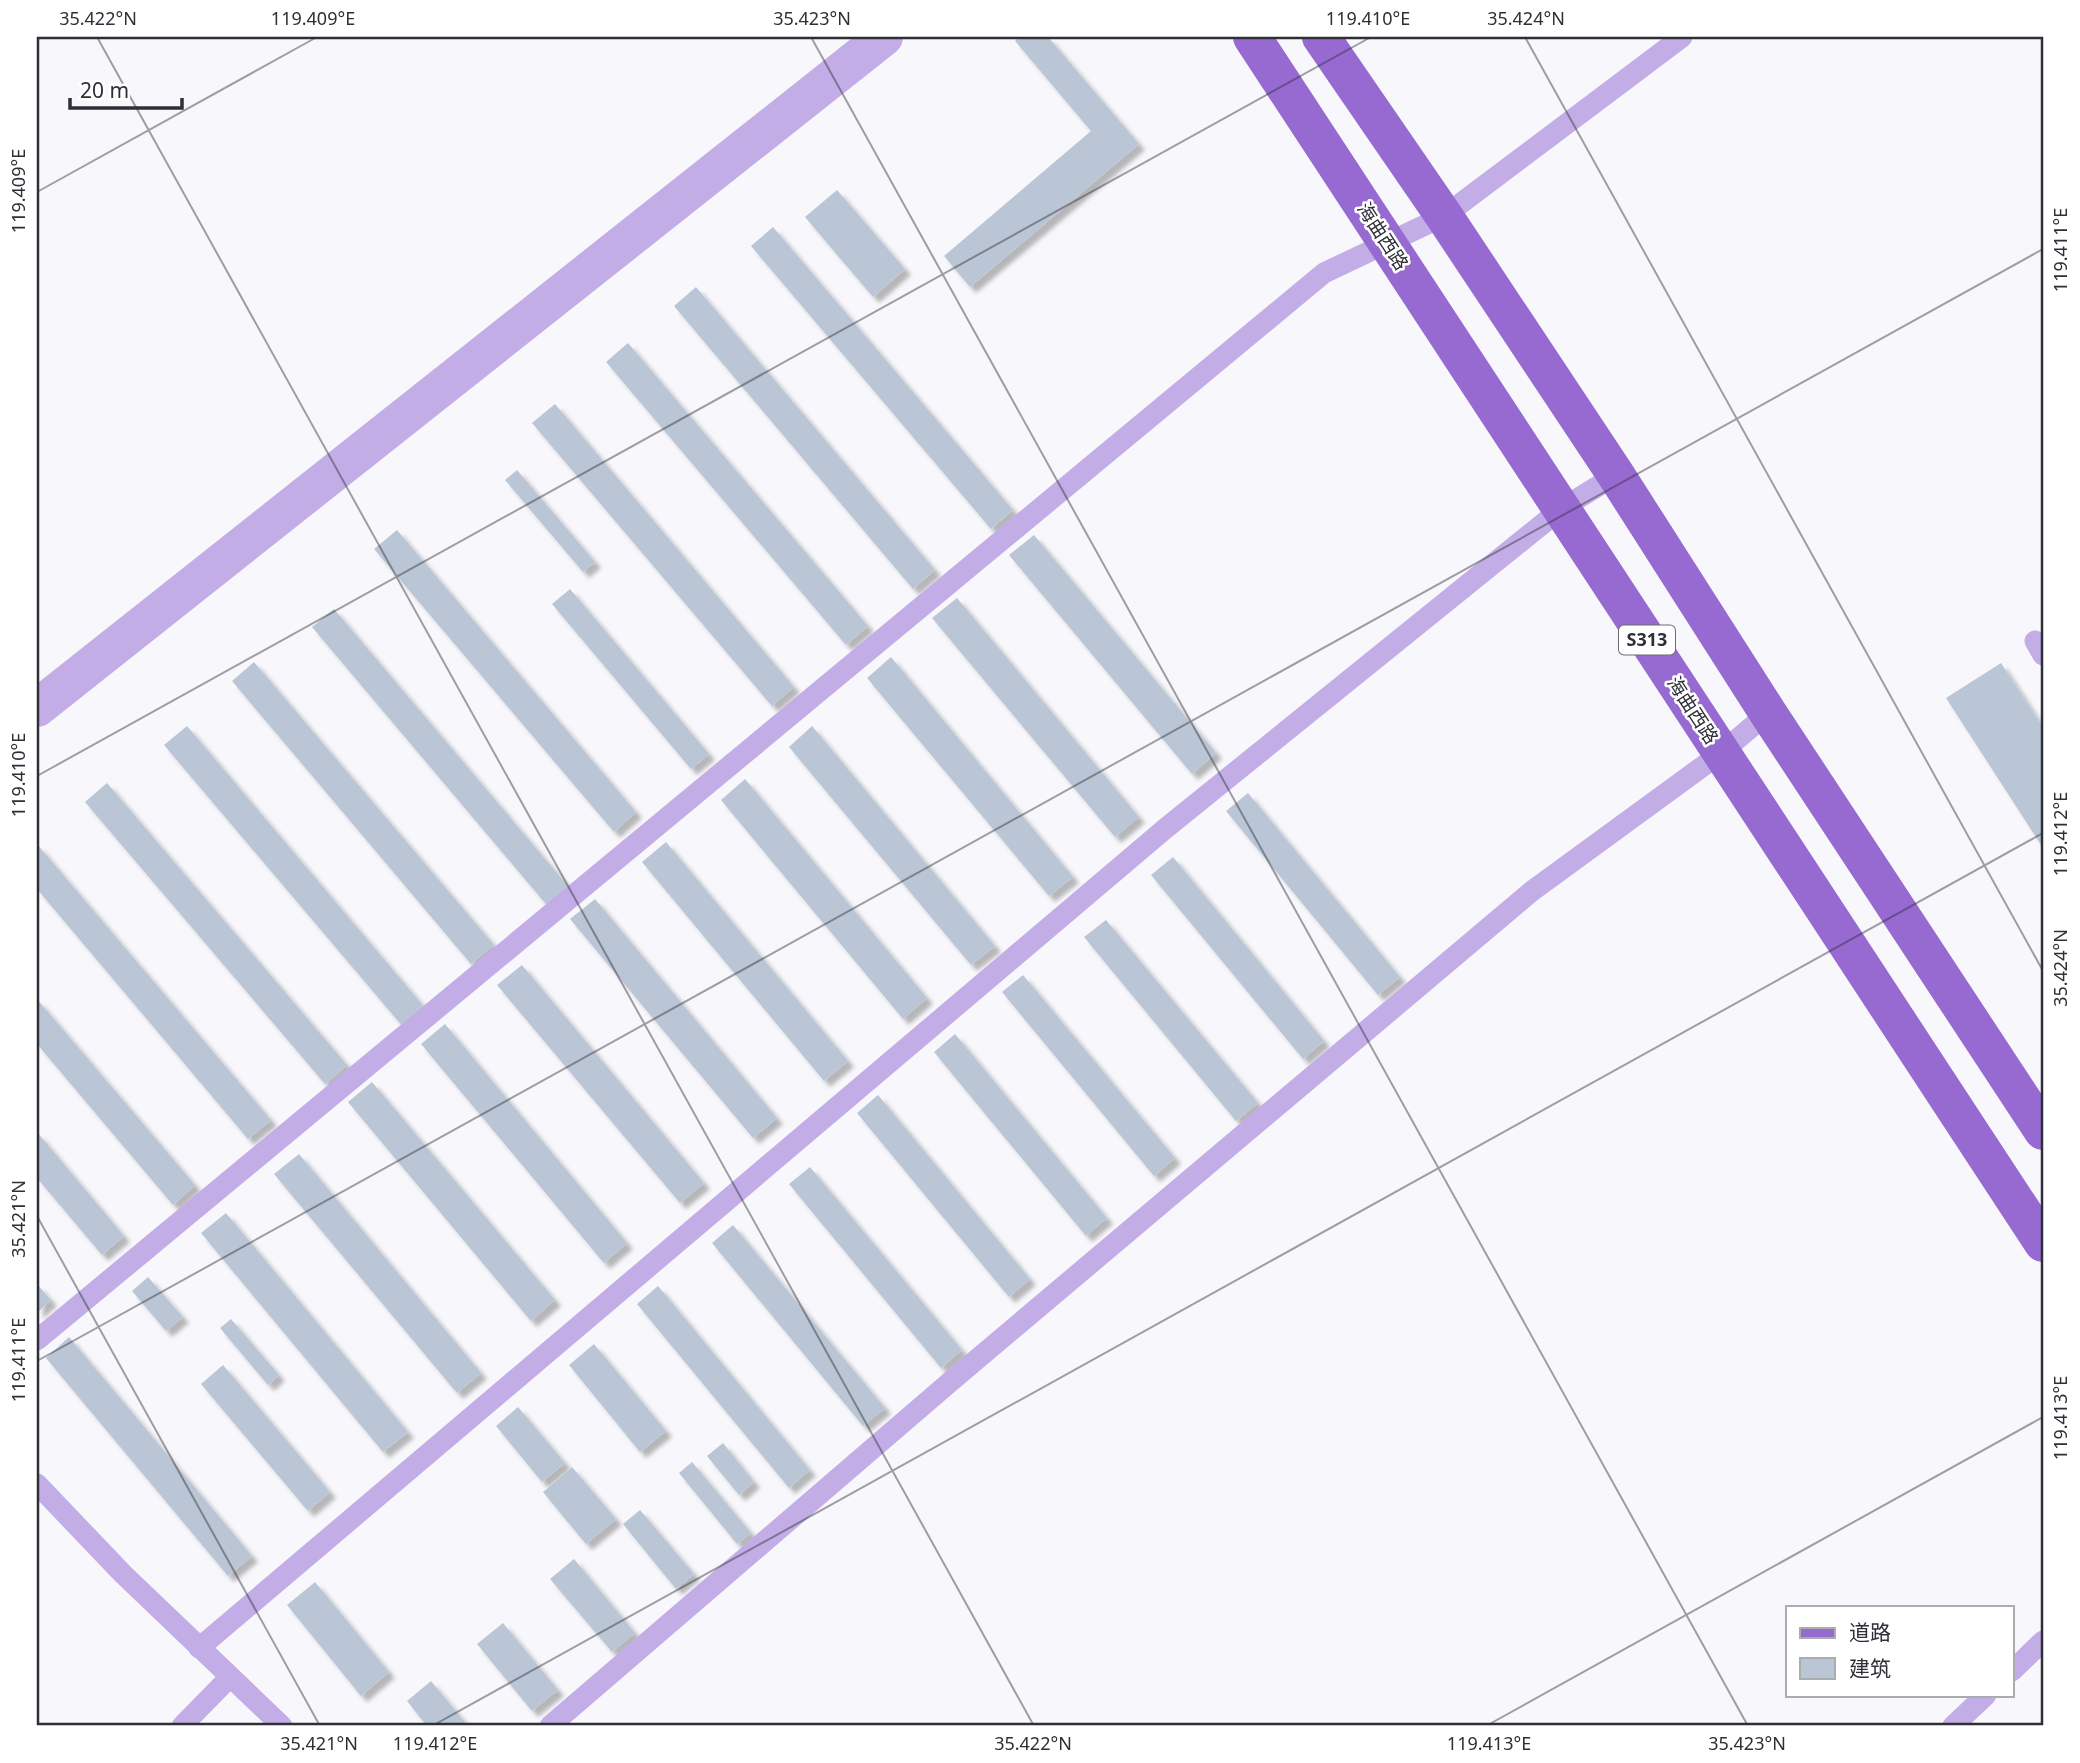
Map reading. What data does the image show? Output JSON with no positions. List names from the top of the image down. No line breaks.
{"streets":{"main road":["海曲西路","S313"]},"legend":["道路","建筑"],"scale_bar":"20 m","coordinates":["35.422°N","119.409°E","35.423°N","119.410°E","35.424°N","119.411°E","119.412°E","35.421°N","119.413°E"]}
